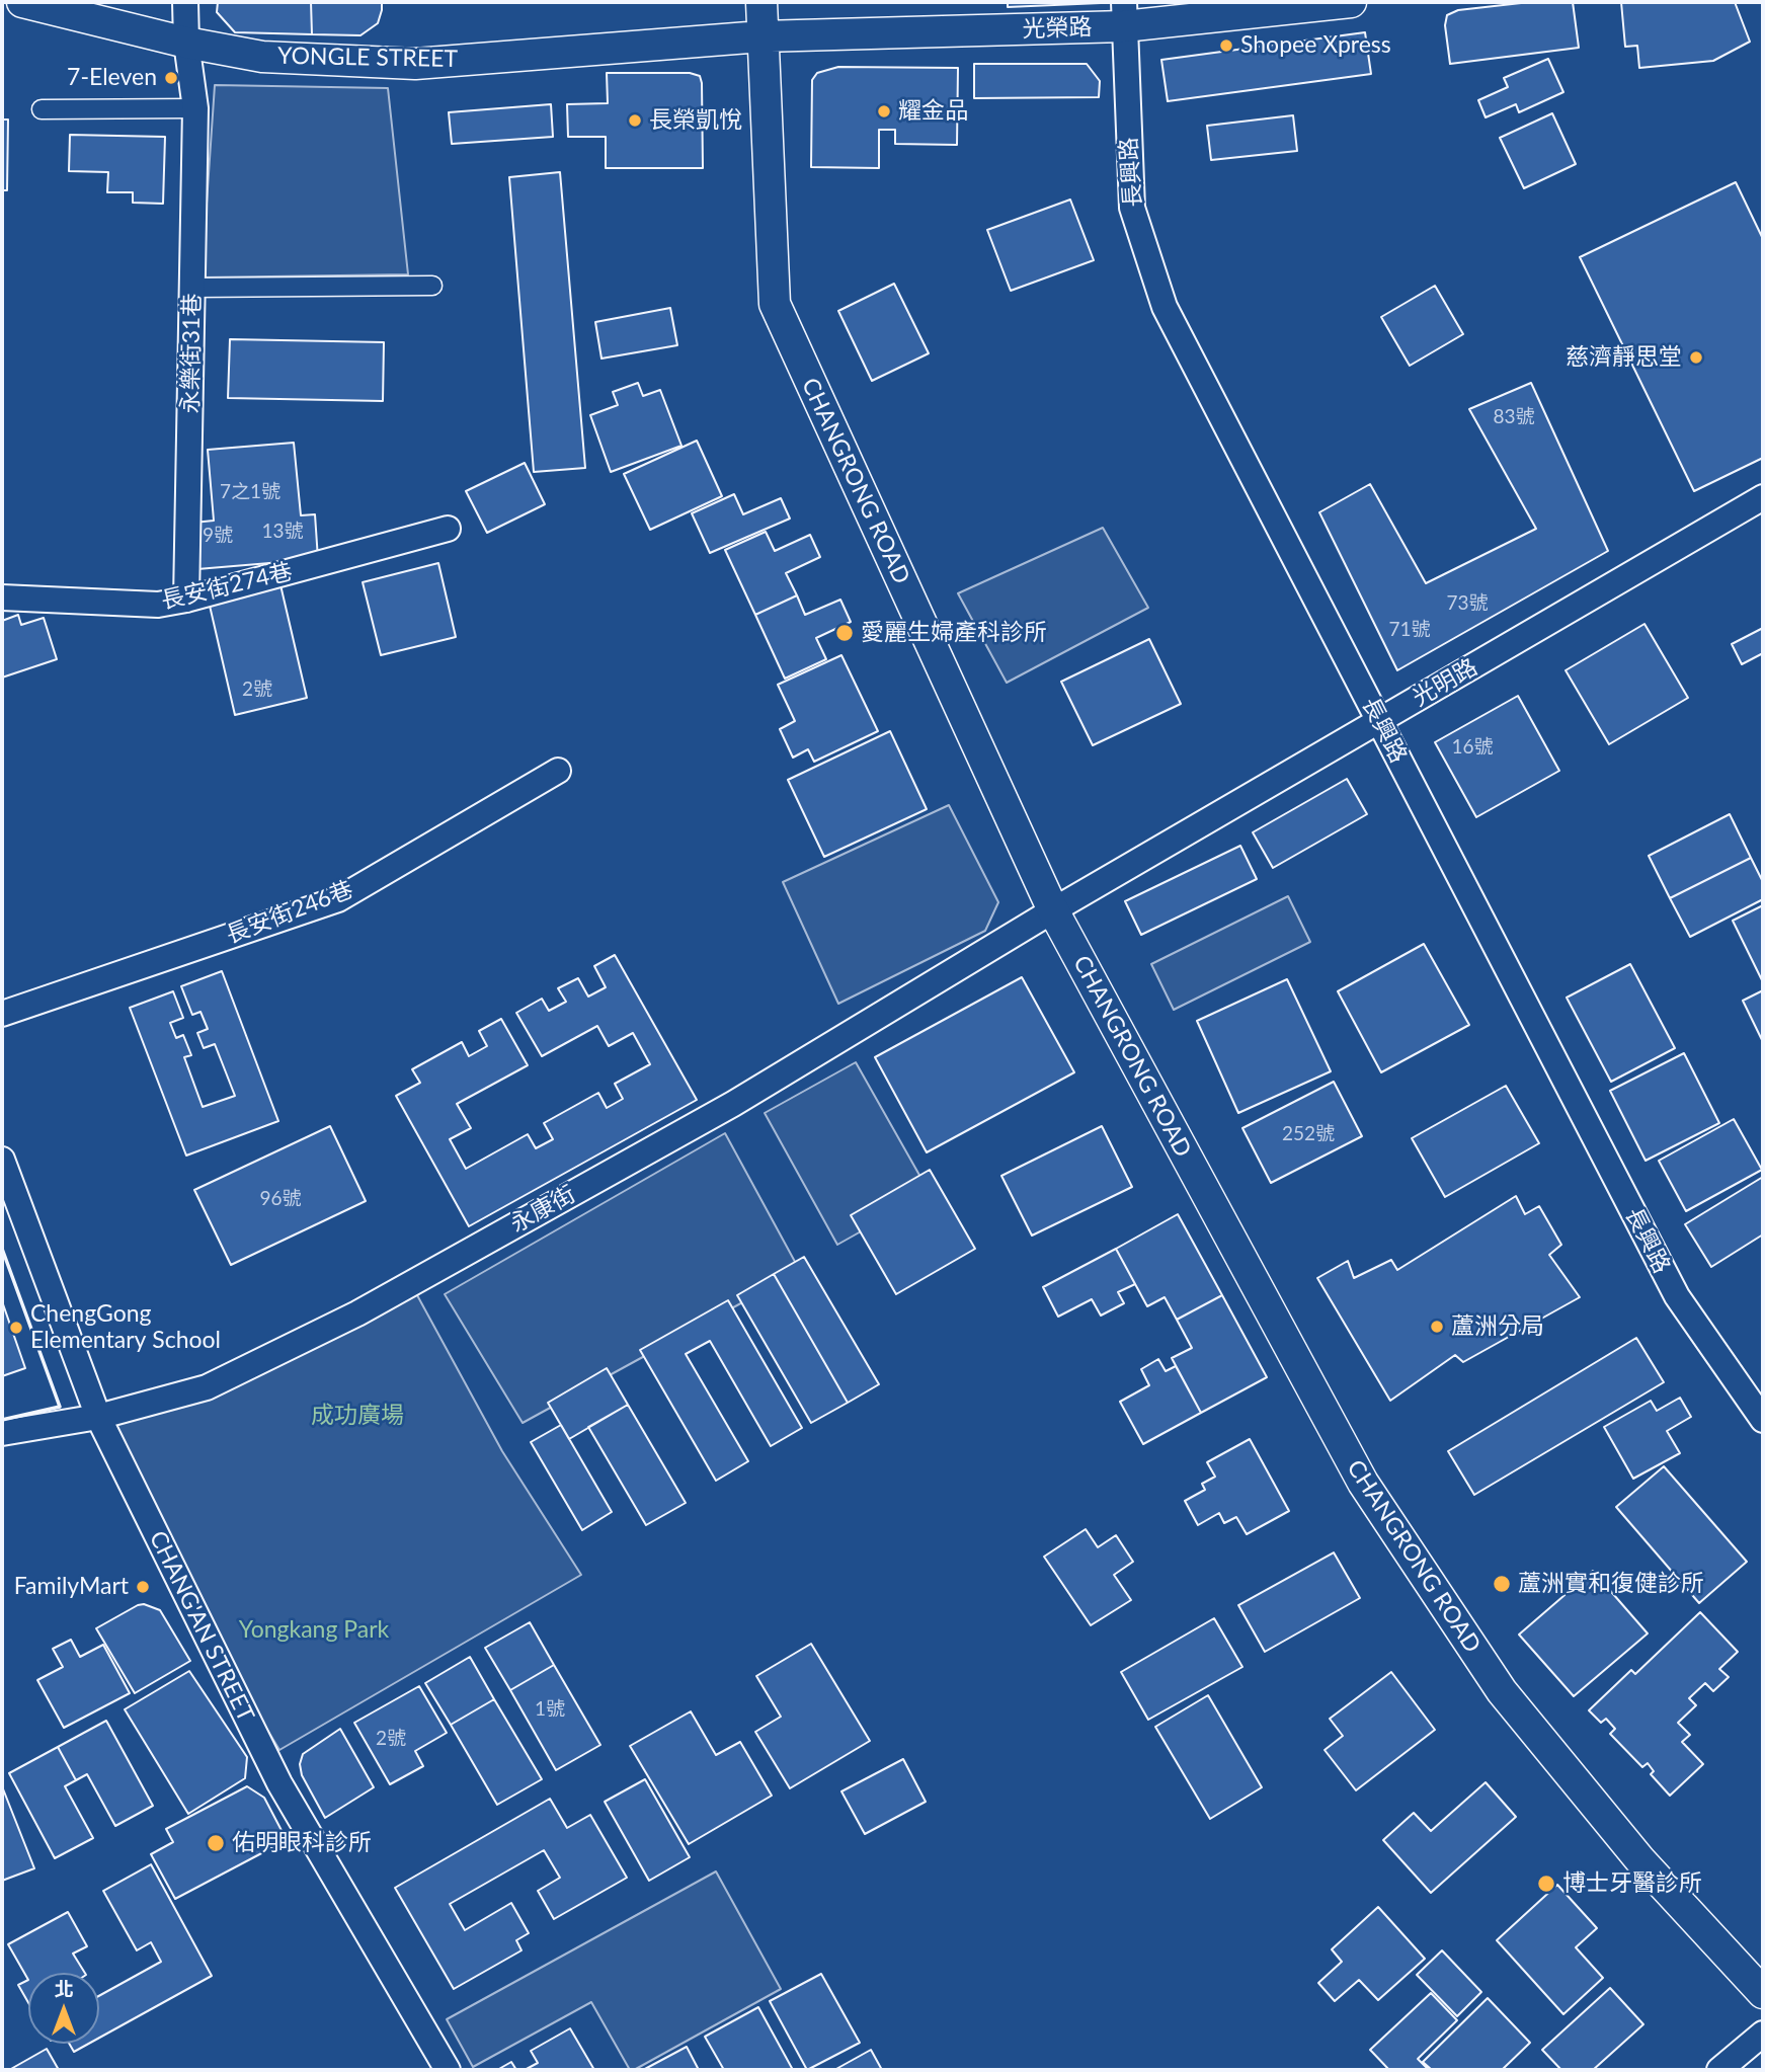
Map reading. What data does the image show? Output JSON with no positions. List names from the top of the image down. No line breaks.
{"streets":{"street":["光榮路","YONGLE STREET","長興路","永樂街31巷","CHANGRONG ROAD","長安街274巷","光明路","長安街246巷","永康街","CHANG'AN STREET"]},"crossings":[["光榮路","YONGLE STREET"],["光榮路","長興路"],["光榮路","CHANGRONG ROAD"],["YONGLE STREET","永樂街31巷"],["YONGLE STREET","CHANGRONG ROAD"],["長興路","光明路"],["永樂街31巷","長安街274巷"],["CHANGRONG ROAD","光明路"],["CHANGRONG ROAD","永康街"],["光明路","永康街"],["永康街","CHANG'AN STREET"]],"parks":["成功廣場","Yongkang Park"],"places":["Shopee Xpress","7-Eleven","耀金品","長榮凱悅","慈濟靜思堂","愛麗生婦產科診所","蘆洲分局","ChengGong Elementary School","蘆洲實和復健診所","FamilyMart","佑明眼科診所","博士牙醫診所"],"house_numbers":["83號","7之1號","13號","9號","73號","71號","2號","16號","252號","96號","1號","2號"],"north":"top"}
